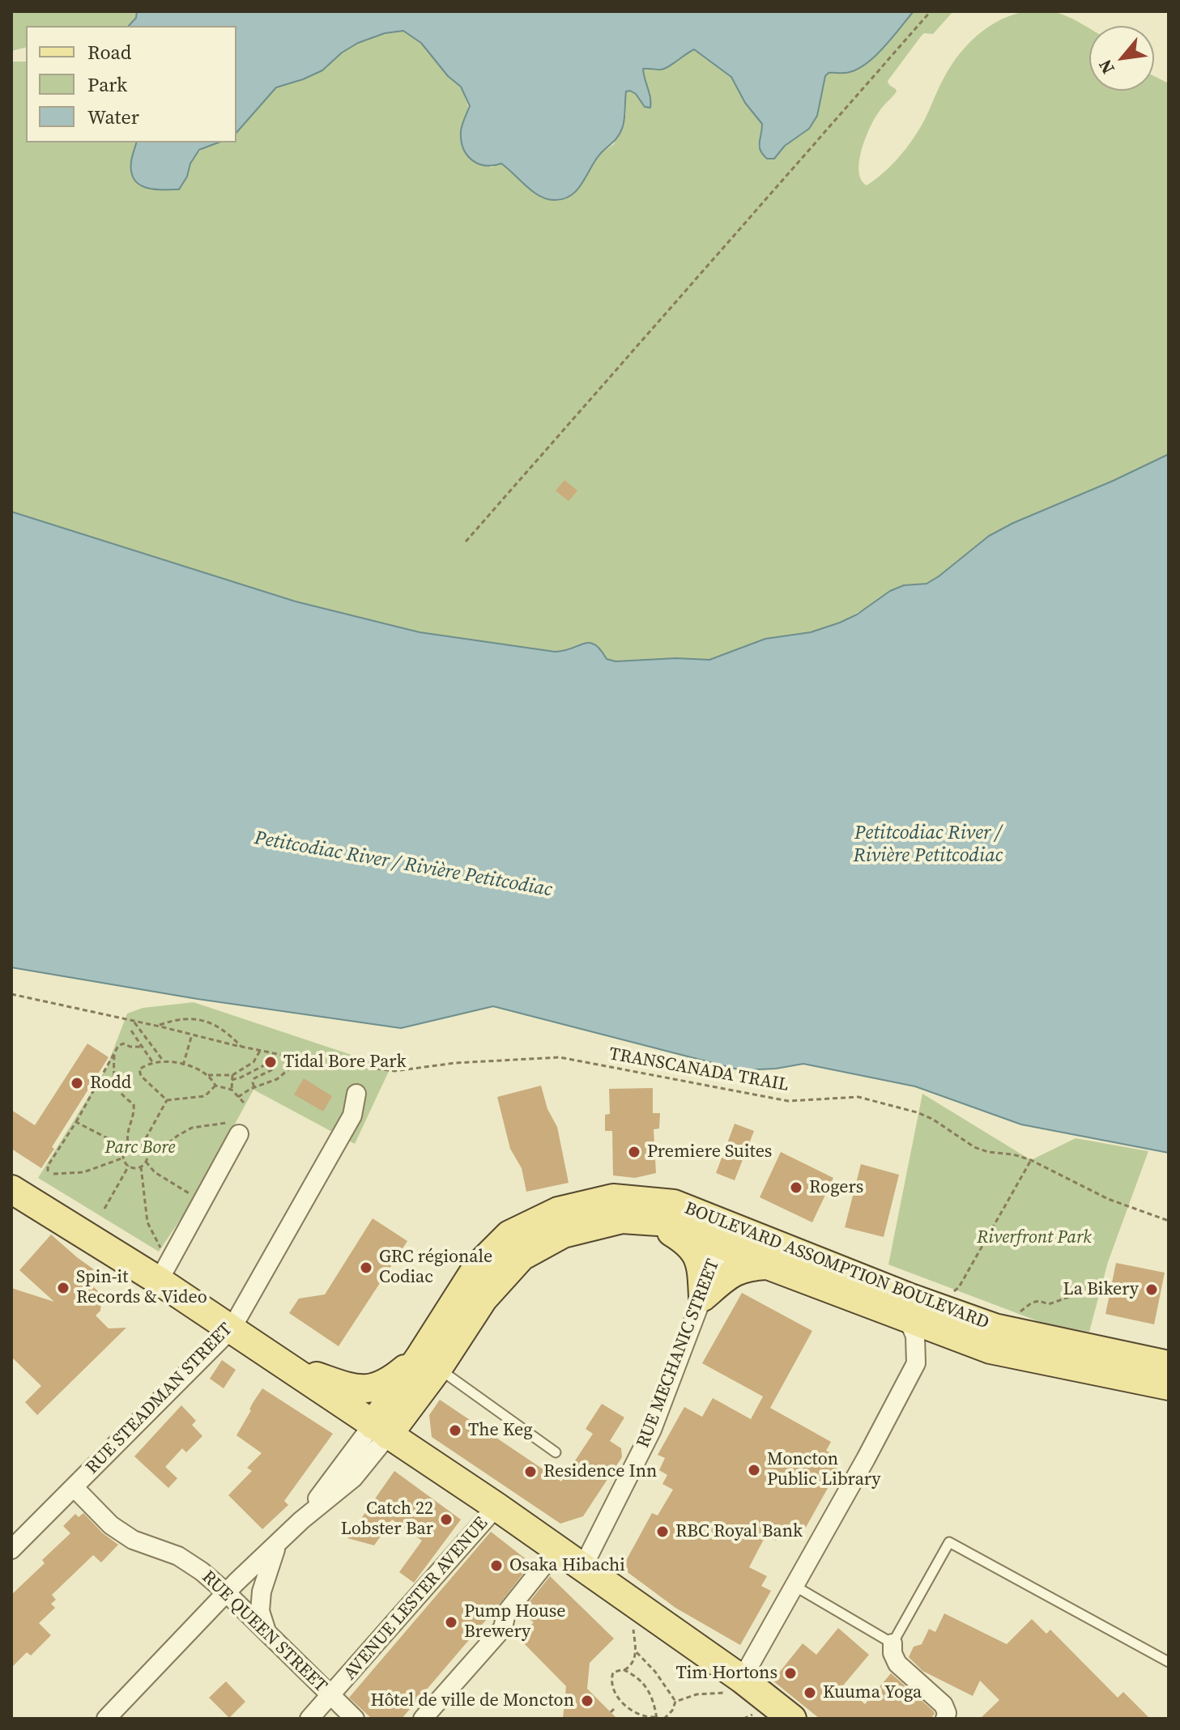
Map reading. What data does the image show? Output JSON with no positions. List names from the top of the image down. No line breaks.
{"streets":{"main road":["BOULEVARD ASSOMPTION BOULEVARD"],"street":["RUE MECHANIC STREET","RUE STEADMAN STREET","AVENUE LESTER AVENUE","RUE QUEEN STREET"],"path":["TRANSCANADA TRAIL"]},"crossings":[["BOULEVARD ASSOMPTION BOULEVARD","RUE MECHANIC STREET"],["RUE STEADMAN STREET","RUE QUEEN STREET"],["AVENUE LESTER AVENUE","RUE QUEEN STREET"]],"water":["Petitcodiac River / Rivière Petitcodiac"],"parks":["Parc Bore","Riverfront Park"],"places":["Tidal Bore Park","Rodd","Premiere Suites","Rogers","GRC régionale Codiac","Spin-it Records & Video","La Bikery","The Keg","Moncton Public Library","Residence Inn","Catch 22 Lobster Bar","RBC Royal Bank","Osaka Hibachi","Pump House Brewery","Tim Hortons","Kuuma Yoga","Hôtel de ville de Moncton"],"legend":["Road","Park","Water"],"north":"bottom left"}
